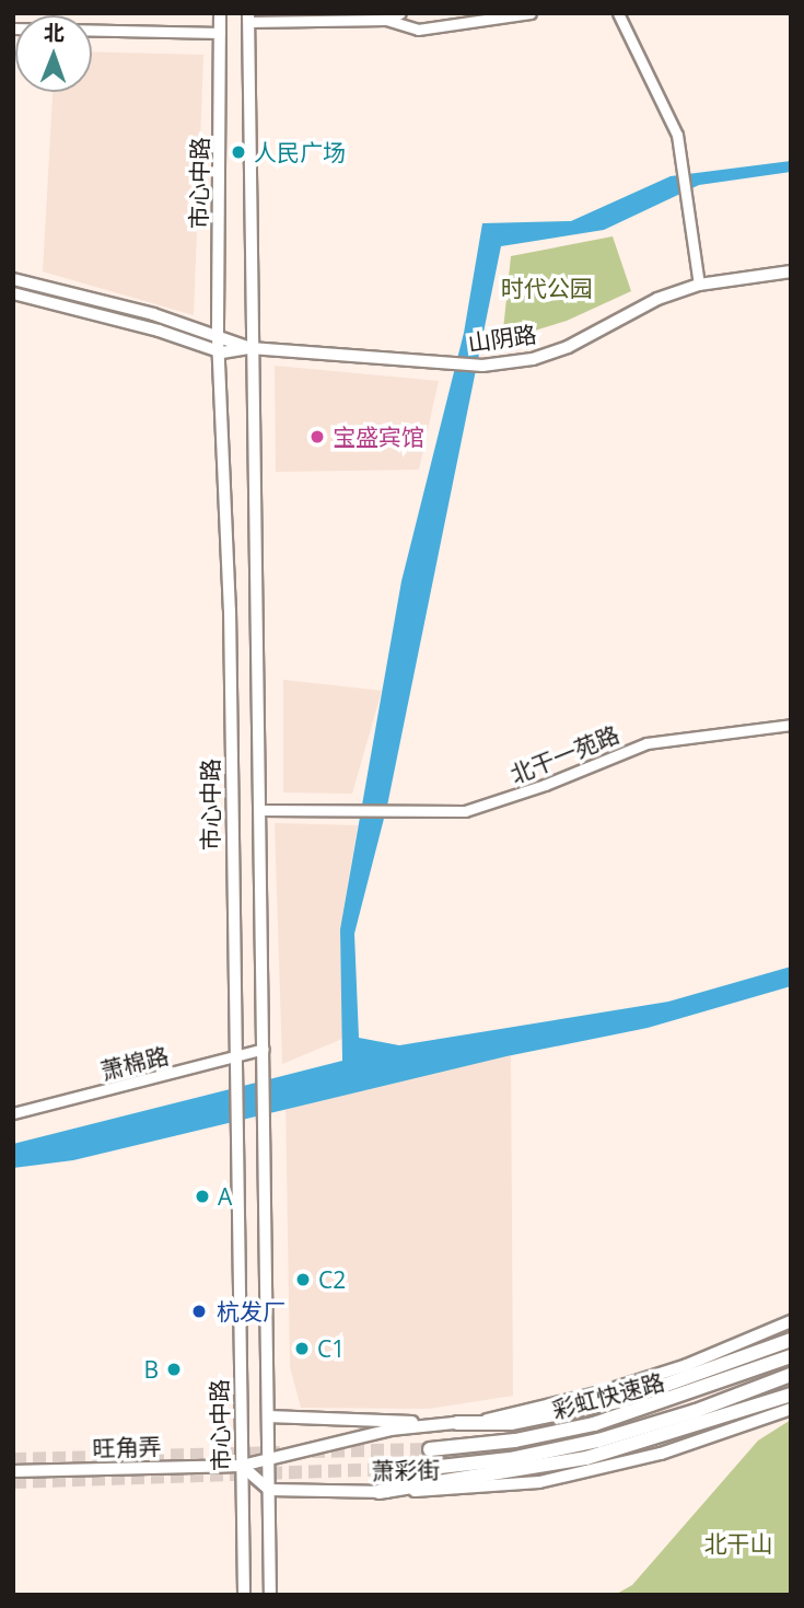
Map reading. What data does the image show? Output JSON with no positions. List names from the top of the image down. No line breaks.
{"streets":{"highway":["彩虹快速路"],"main road":["市心中路","山阴路","旺角弄","萧彩街"],"street":["北干一苑路","萧棉路"]},"crossings":[["市心中路","山阴路"],["市心中路","北干一苑路"],["市心中路","萧棉路"],["市心中路","旺角弄"],["市心中路","萧彩街"],["旺角弄","萧彩街"]],"parks":["时代公园","北干山"],"places":["人民广场","宝盛宾馆","A","C2","杭发厂","C1","B"],"north":"top"}
